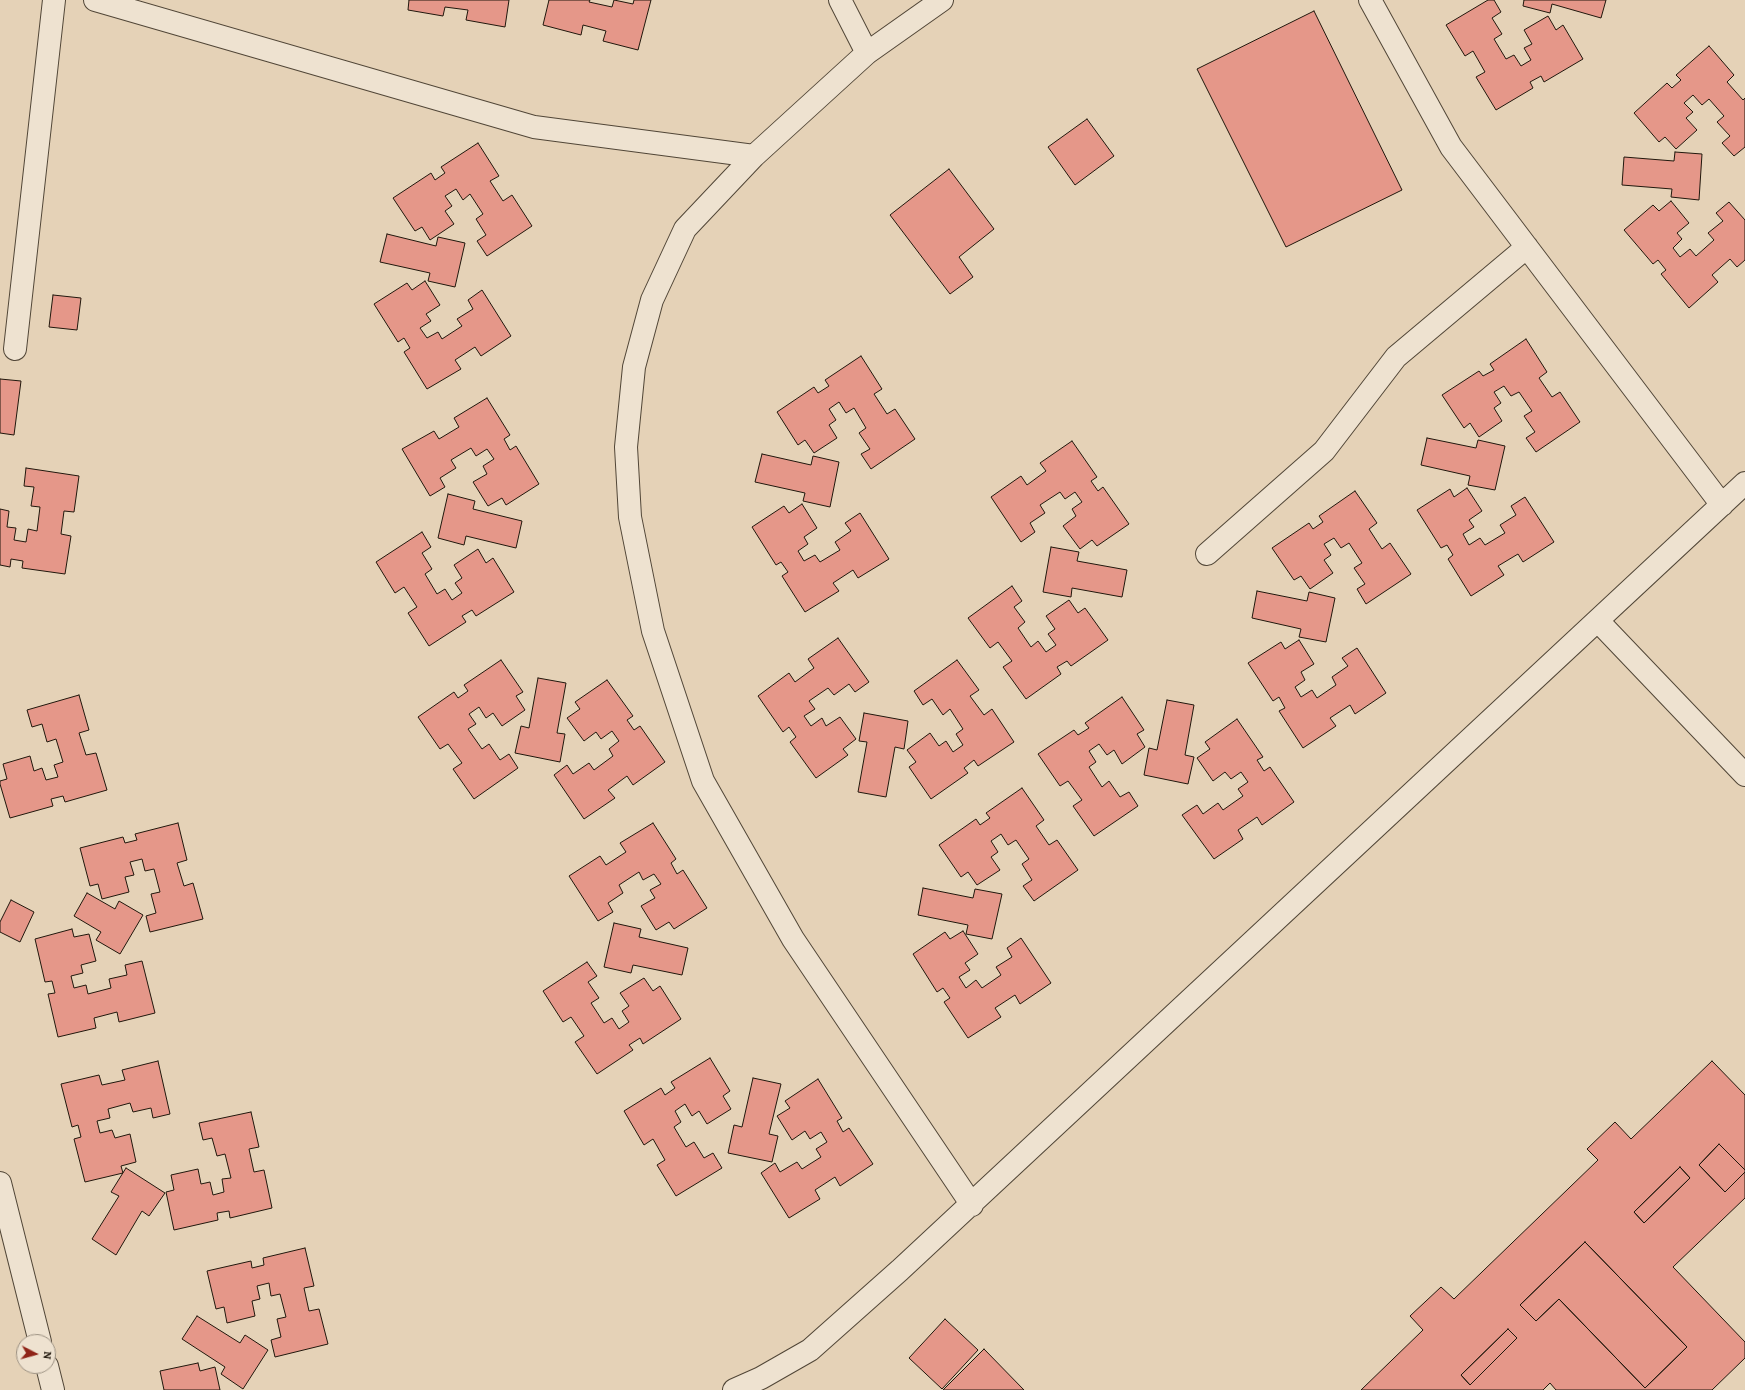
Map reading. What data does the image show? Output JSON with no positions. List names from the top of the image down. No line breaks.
{"north":"right"}
